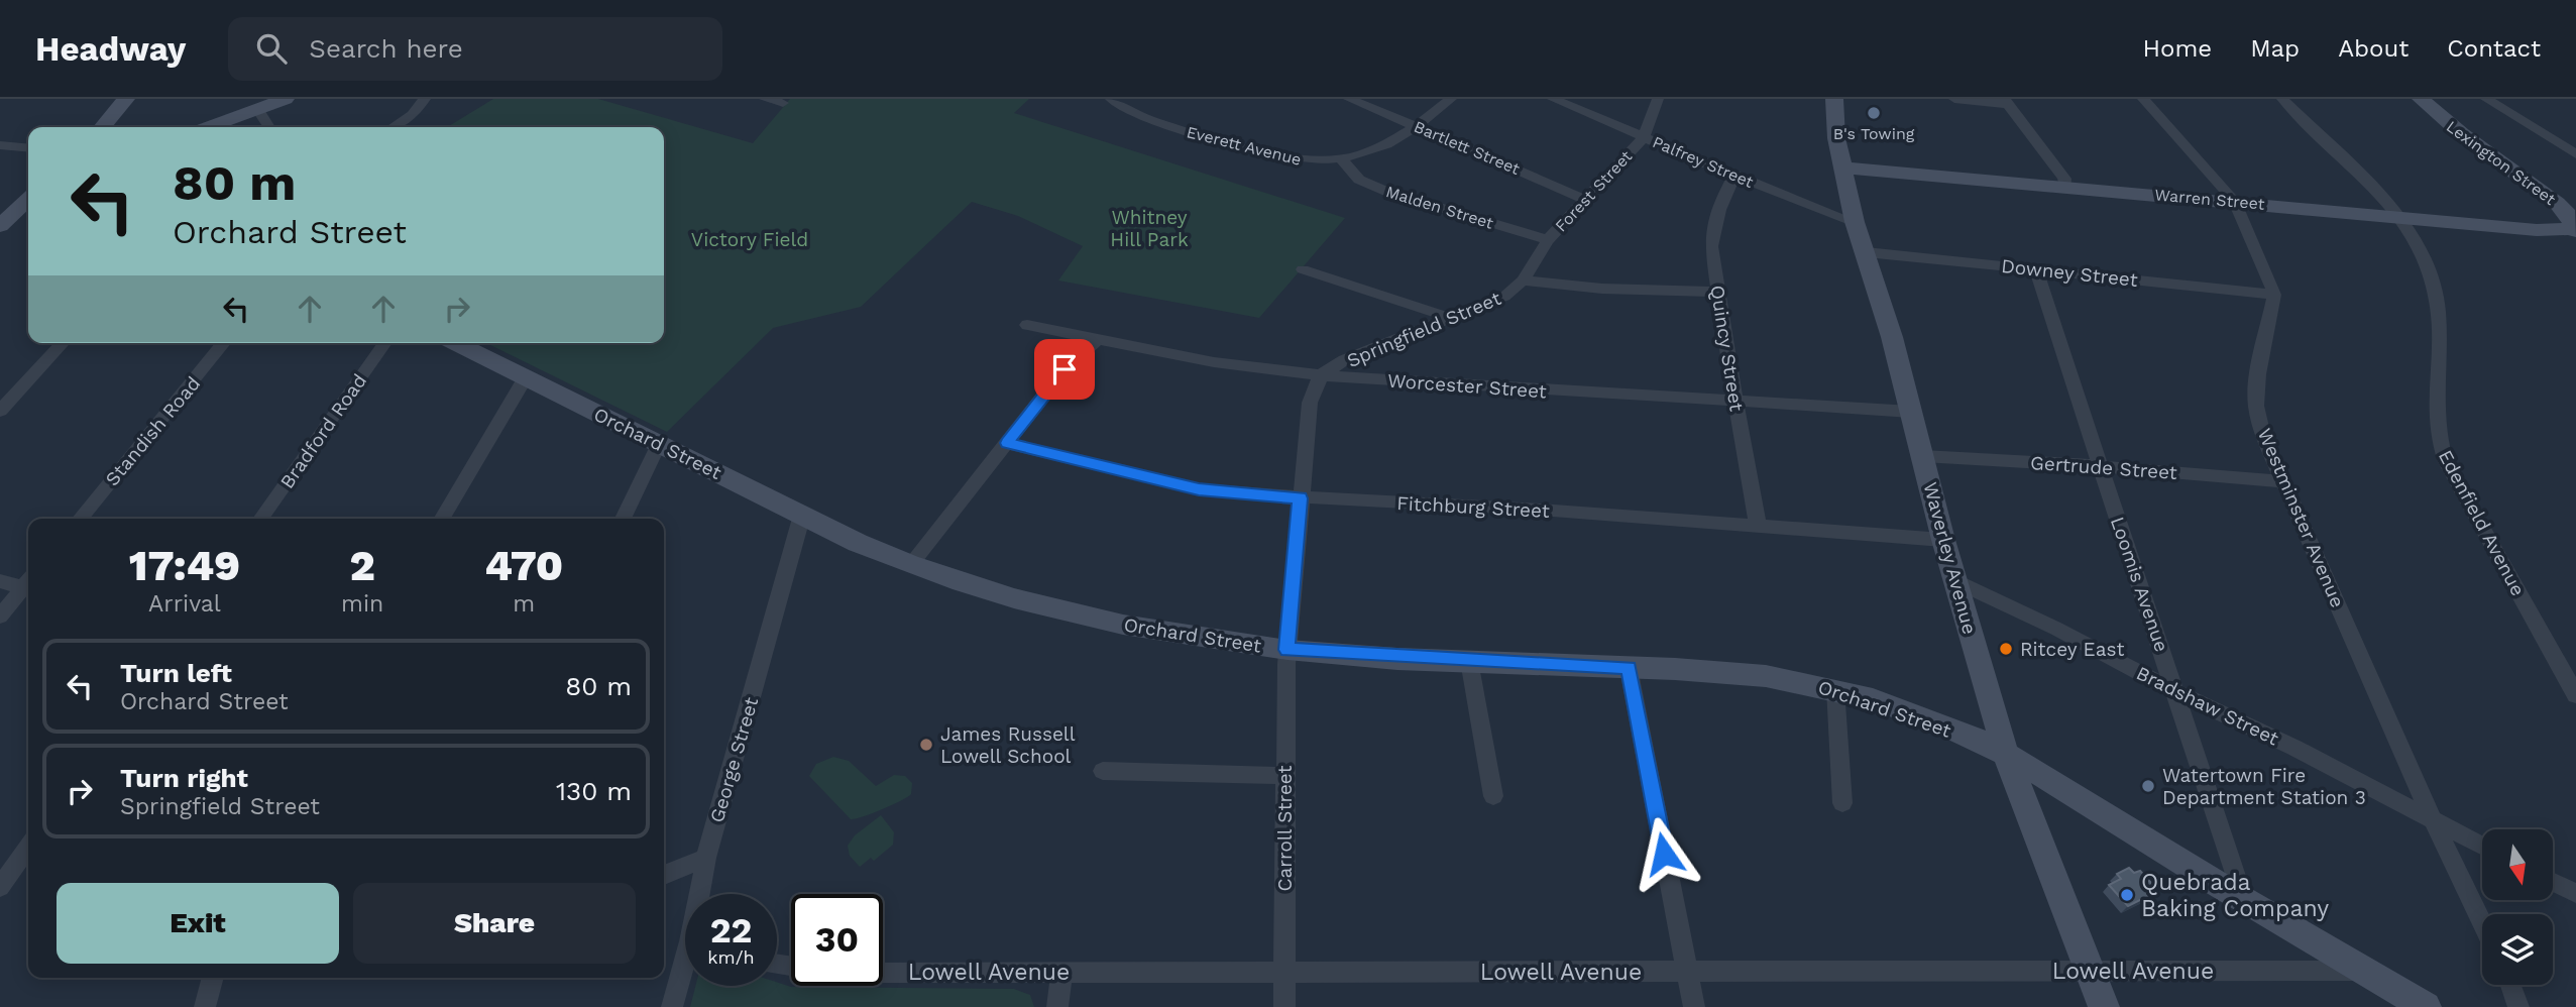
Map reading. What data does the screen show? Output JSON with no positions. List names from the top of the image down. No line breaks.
{"streets":{"street":["Everett Avenue","Bartlett Street","Palfrey Street","Lexington Street","Forest Street","Warren Street","Malden Street","Downey Street","Springfield Street","Quincy Street","Worcester Street","Standish Road","Bradford Road","Orchard Street","Gertrude Street","Fitchburg Street","Westminster Avenue","Edenfield Avenue","Waverley Avenue","Loomis Avenue","Bradshaw Street","George Street","Carroll Street","Lowell Avenue"]},"crossings":[["Everett Avenue","Bartlett Street"],["Everett Avenue","Malden Street"],["Bartlett Street","Forest Street"],["Palfrey Street","Forest Street"],["Palfrey Street","Quincy Street"],["Palfrey Street","Waverley Avenue"],["Lexington Street","Warren Street"],["Forest Street","Malden Street"],["Forest Street","Springfield Street"],["Warren Street","Edenfield Avenue"],["Warren Street","Waverley Avenue"],["Downey Street","Westminster Avenue"],["Downey Street","Waverley Avenue"],["Downey Street","Loomis Avenue"],["Springfield Street","Quincy Street"],["Springfield Street","Worcester Street"],["Quincy Street","Worcester Street"],["Quincy Street","Fitchburg Street"],["Worcester Street","Waverley Avenue"],["Orchard Street","Waverley Avenue"],["Orchard Street","Loomis Avenue"],["Orchard Street","George Street"],["Orchard Street","Carroll Street"],["Orchard Street","Lowell Avenue"],["Gertrude Street","Westminster Avenue"],["Gertrude Street","Waverley Avenue"],["Gertrude Street","Loomis Avenue"],["Fitchburg Street","Waverley Avenue"],["Westminster Avenue","Bradshaw Street"],["Waverley Avenue","Bradshaw Street"],["Waverley Avenue","Lowell Avenue"],["Loomis Avenue","Bradshaw Street"],["Carroll Street","Lowell Avenue"]],"parks":["Whitney Hill Park","Victory Field"],"places":["B's Towing","Ritcey East","James Russell Lowell School","Watertown Fire Department Station 3","Quebrada Baking Company"],"north":"bottom","page":{"header":"Headway","search":"Search here","nav":["Home","Map","About","Contact"],"turn":["80 m","Orchard Street"],"eta":["17:49","Arrival","2","min","470","m"],"list":[{"name":"Turn left","note":"Orchard Street","value":"80 m"},{"name":"Turn right","note":"Springfield Street","value":"130 m"}],"buttons":["Exit","Share"],"speed":"22 km/h","limit":"30"}}
